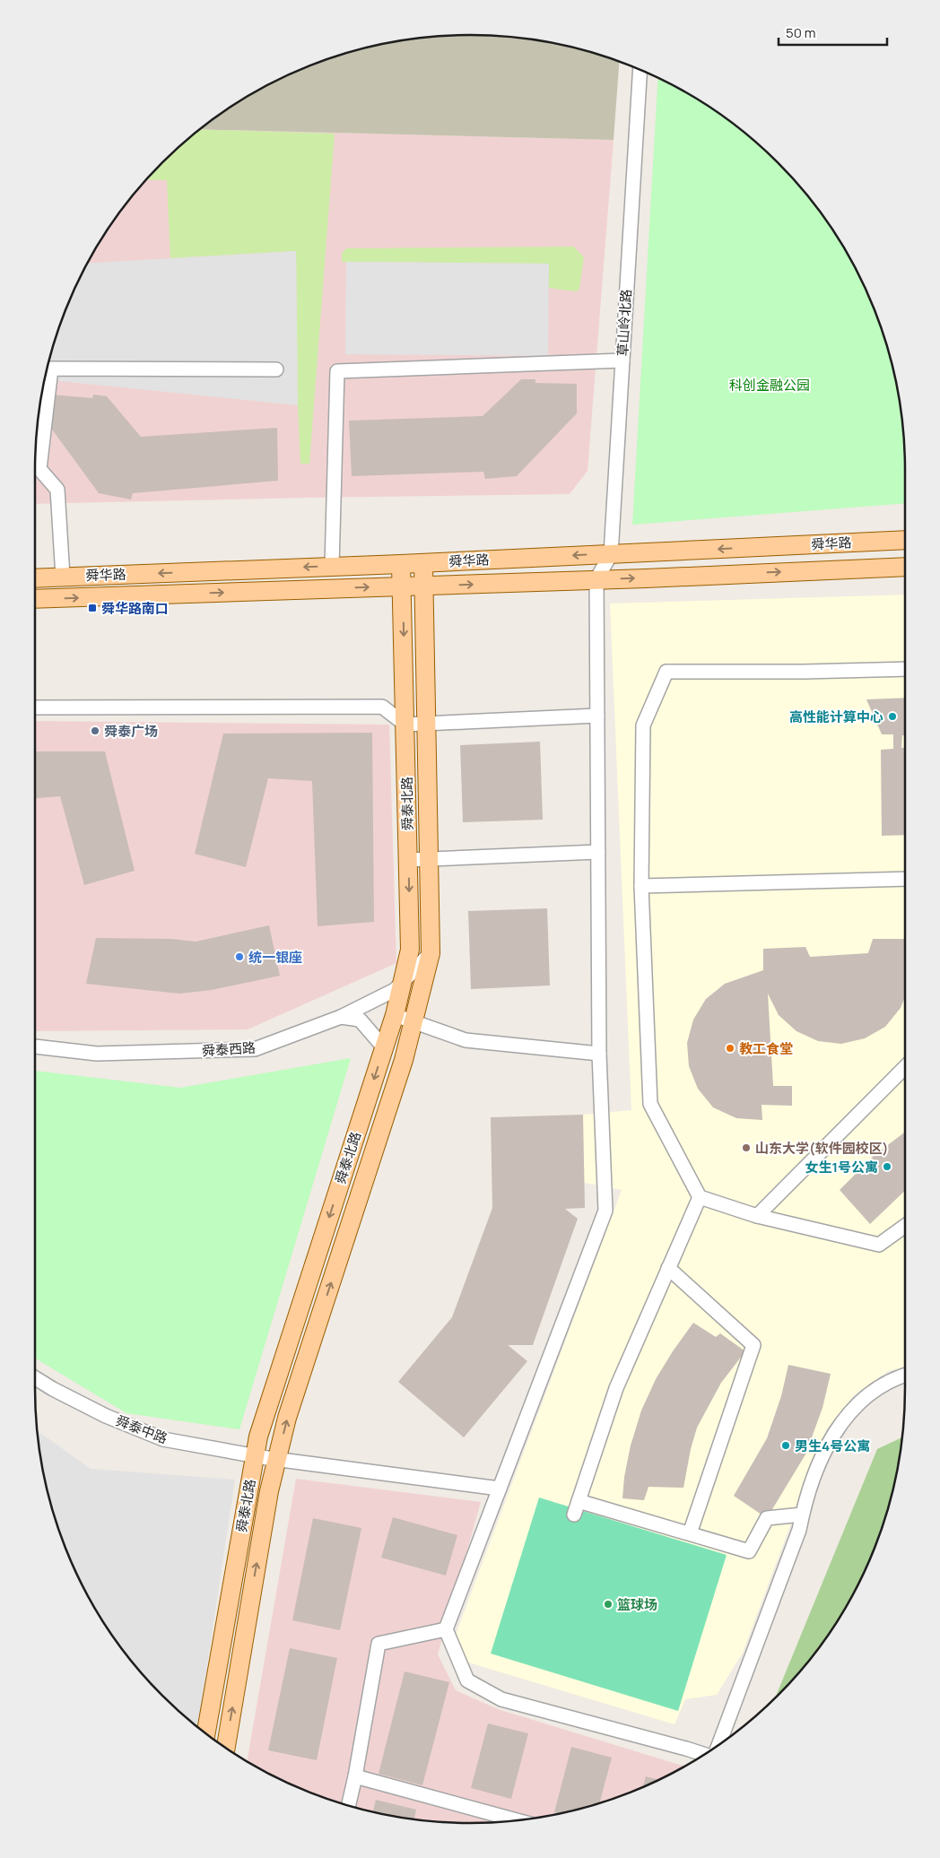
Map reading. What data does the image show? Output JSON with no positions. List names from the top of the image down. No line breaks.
{"streets":{"main road":["舜华路","舜泰北路"],"street":["草山岭北路","舜泰西路","舜泰中路"]},"crossings":[["草山岭北路","舜华路"],["舜华路","舜泰北路"],["舜泰北路","舜泰西路"],["舜泰北路","舜泰中路"]],"parks":["科创金融公园"],"places":{"transit":["舜华路南口"],"other":["高性能计算中心","舜泰广场","统一银座","教工食堂","山东大学(软件园校区)","女生1号公寓","男生4号公寓","篮球场"]},"scale_bar":"50 m"}
